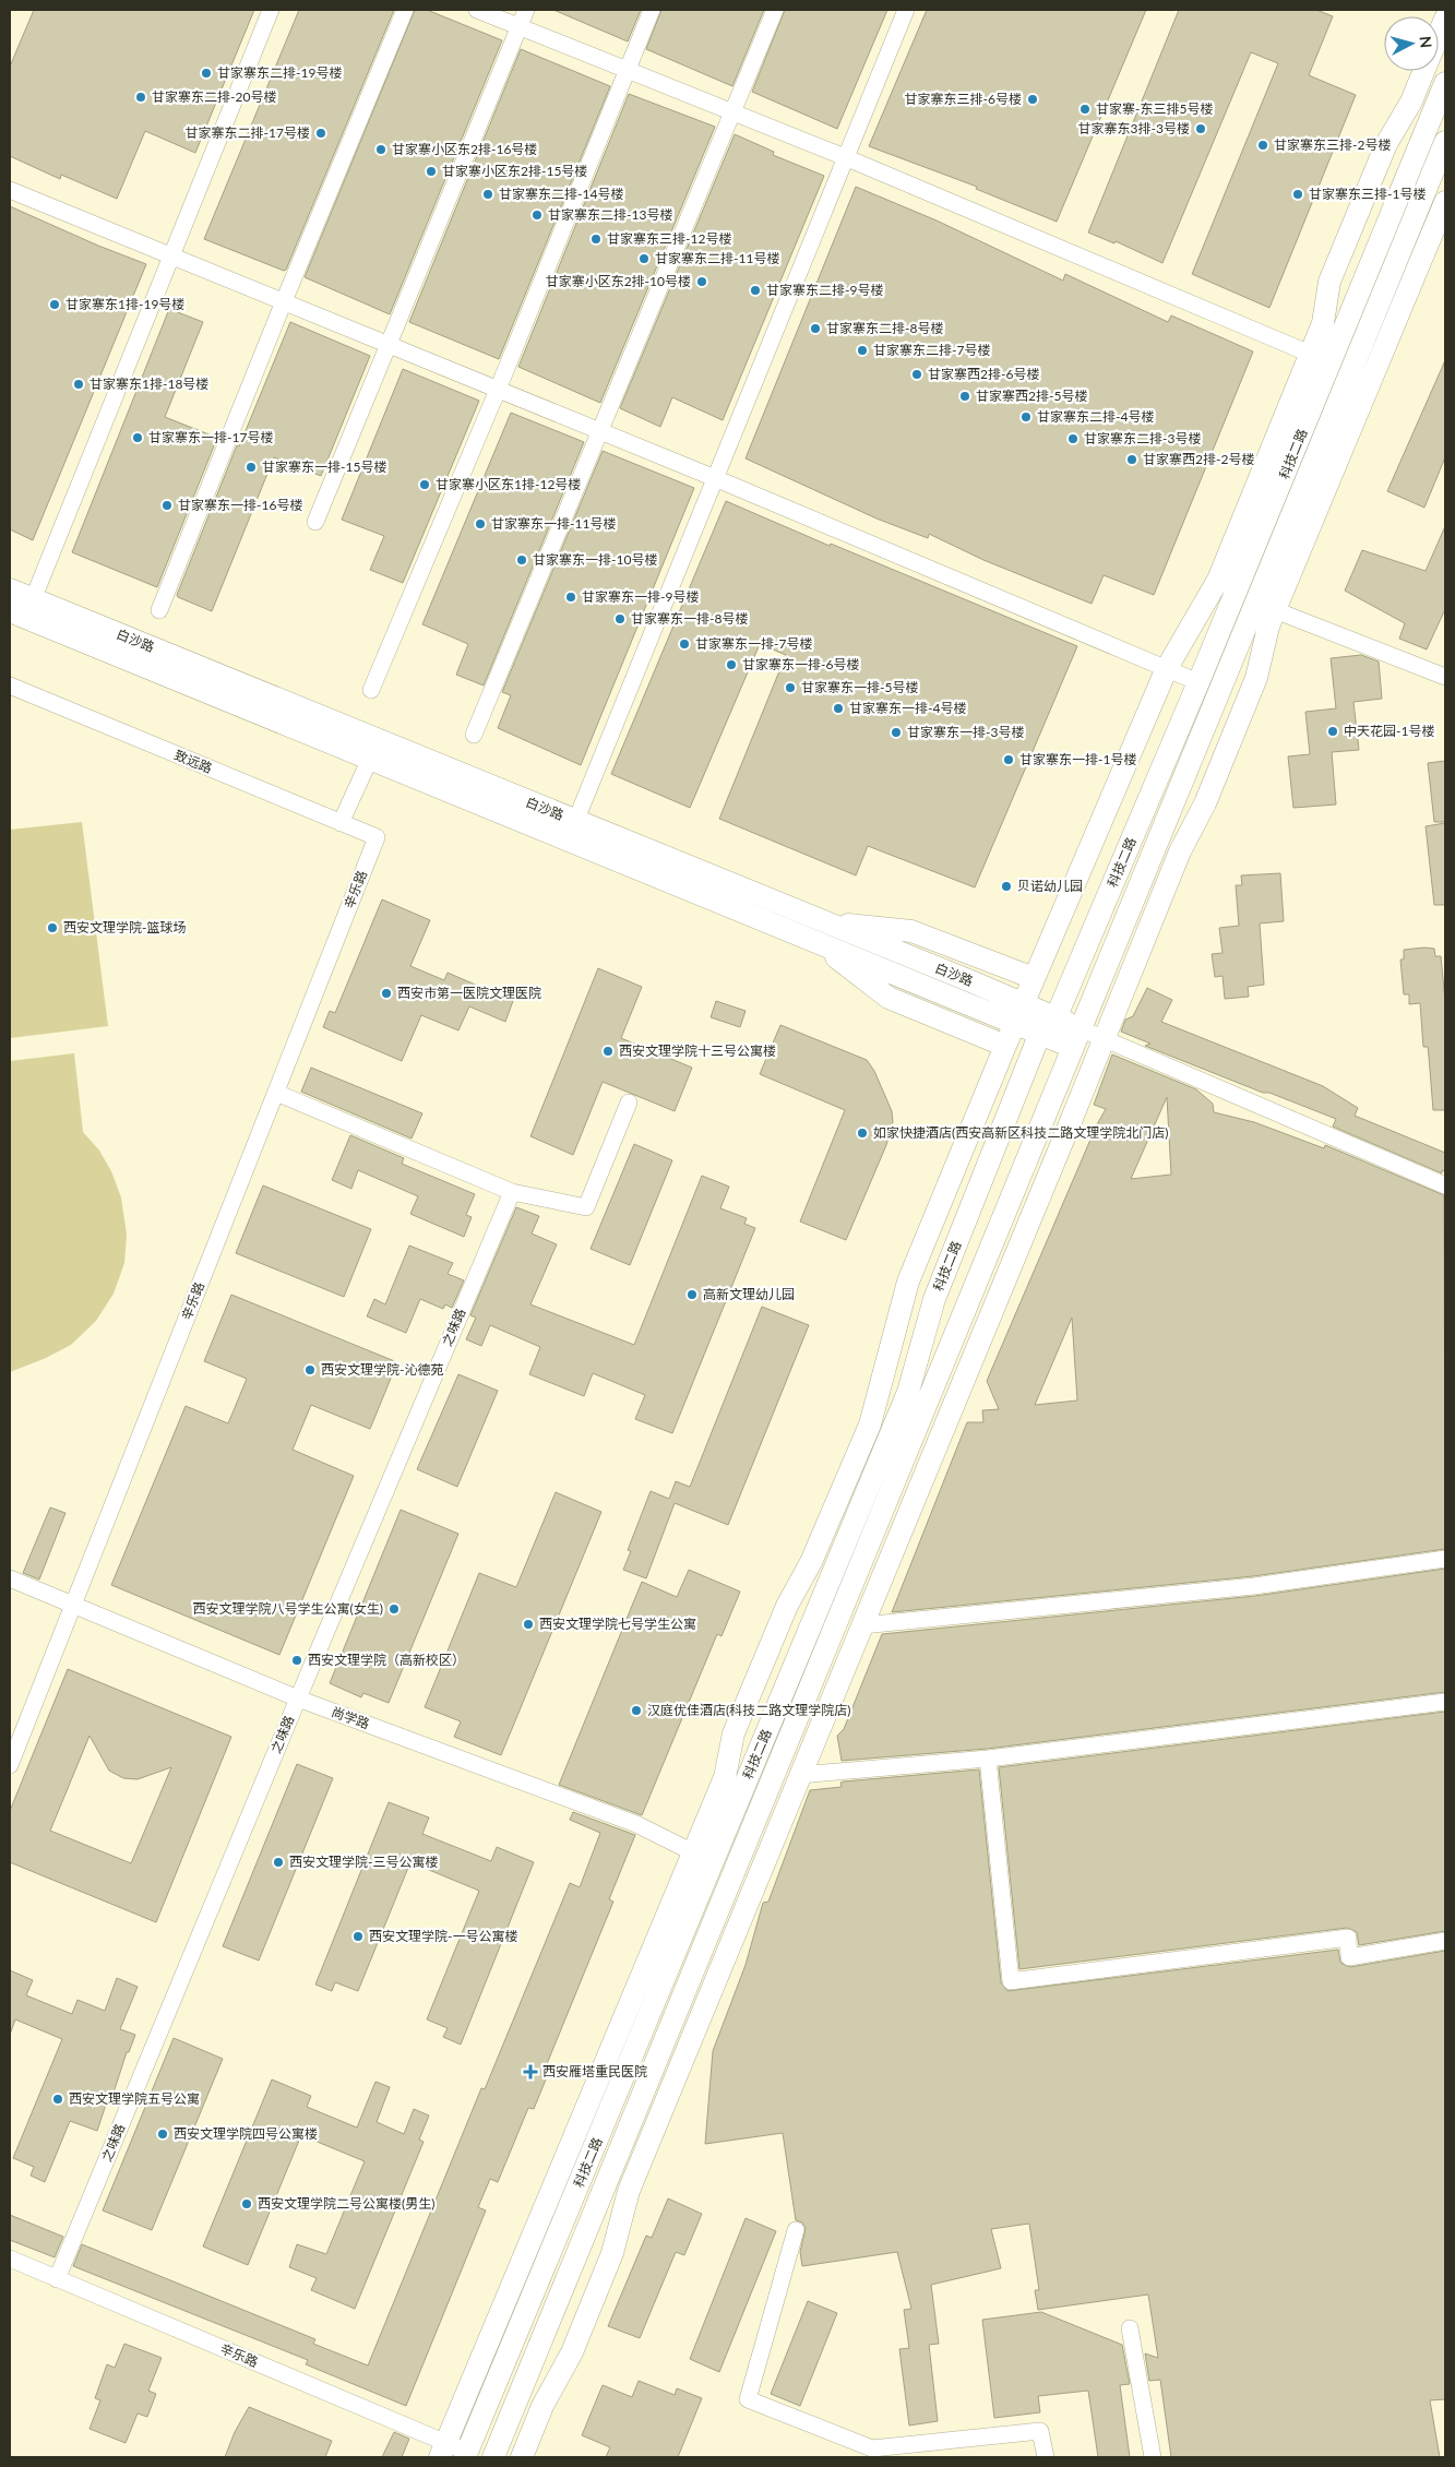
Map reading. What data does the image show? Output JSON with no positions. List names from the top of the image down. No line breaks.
{"streets":{"street":["科技二路","白沙路","致远路","辛乐路","之味路","尚学路"]},"crossings":[["科技二路","白沙路"],["科技二路","辛乐路"],["致远路","辛乐路"],["辛乐路","之味路"],["辛乐路","尚学路"],["之味路","尚学路"]],"places":{"other":["甘家寨东二排-19号楼","甘家寨东二排-20号楼","甘家寨东三排-6号楼","甘家寨-东三排5号楼","甘家寨东3排-3号楼","甘家寨东二排-17号楼","甘家寨东三排-2号楼","甘家寨小区东2排-16号楼","甘家寨小区东2排-15号楼","甘家寨东二排-14号楼","甘家寨东三排-1号楼","甘家寨东二排-13号楼","甘家寨东三排-12号楼","甘家寨东二排-11号楼","甘家寨小区东2排-10号楼","甘家寨东二排-9号楼","甘家寨东1排-19号楼","甘家寨东二排-8号楼","甘家寨东二排-7号楼","甘家寨西2排-6号楼","甘家寨东1排-18号楼","甘家寨西2排-5号楼","甘家寨东二排-4号楼","甘家寨东一排-17号楼","甘家寨东二排-3号楼","甘家寨西2排-2号楼","甘家寨东一排-15号楼","甘家寨小区东1排-12号楼","甘家寨东一排-16号楼","甘家寨东一排-11号楼","甘家寨东一排-10号楼","甘家寨东一排-9号楼","甘家寨东一排-8号楼","甘家寨东一排-7号楼","甘家寨东一排-6号楼","甘家寨东一排-5号楼","甘家寨东一排-4号楼","中天花园-1号楼","甘家寨东一排-3号楼","甘家寨东一排-1号楼","贝诺幼儿园","西安文理学院-篮球场","西安市第一医院文理医院","西安文理学院十三号公寓楼","如家快捷酒店(西安高新区科技二路文理学院北门店)","高新文理幼儿园","西安文理学院-沁德苑","西安文理学院八号学生公寓(女生)","西安文理学院七号学生公寓","西安文理学院（高新校区）","汉庭优佳酒店(科技二路文理学院店)","西安文理学院-三号公寓楼","西安文理学院-一号公寓楼","西安文理学院五号公寓","西安文理学院四号公寓楼","西安文理学院二号公寓楼(男生)"],"health":["西安雁塔重民医院"]},"north":"right"}
